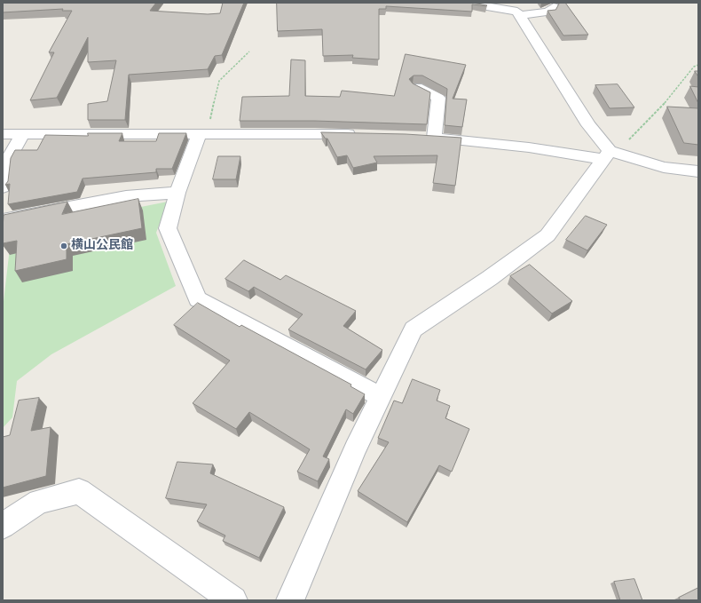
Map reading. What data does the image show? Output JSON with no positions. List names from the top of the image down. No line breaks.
{"places":["横山公民館"]}
